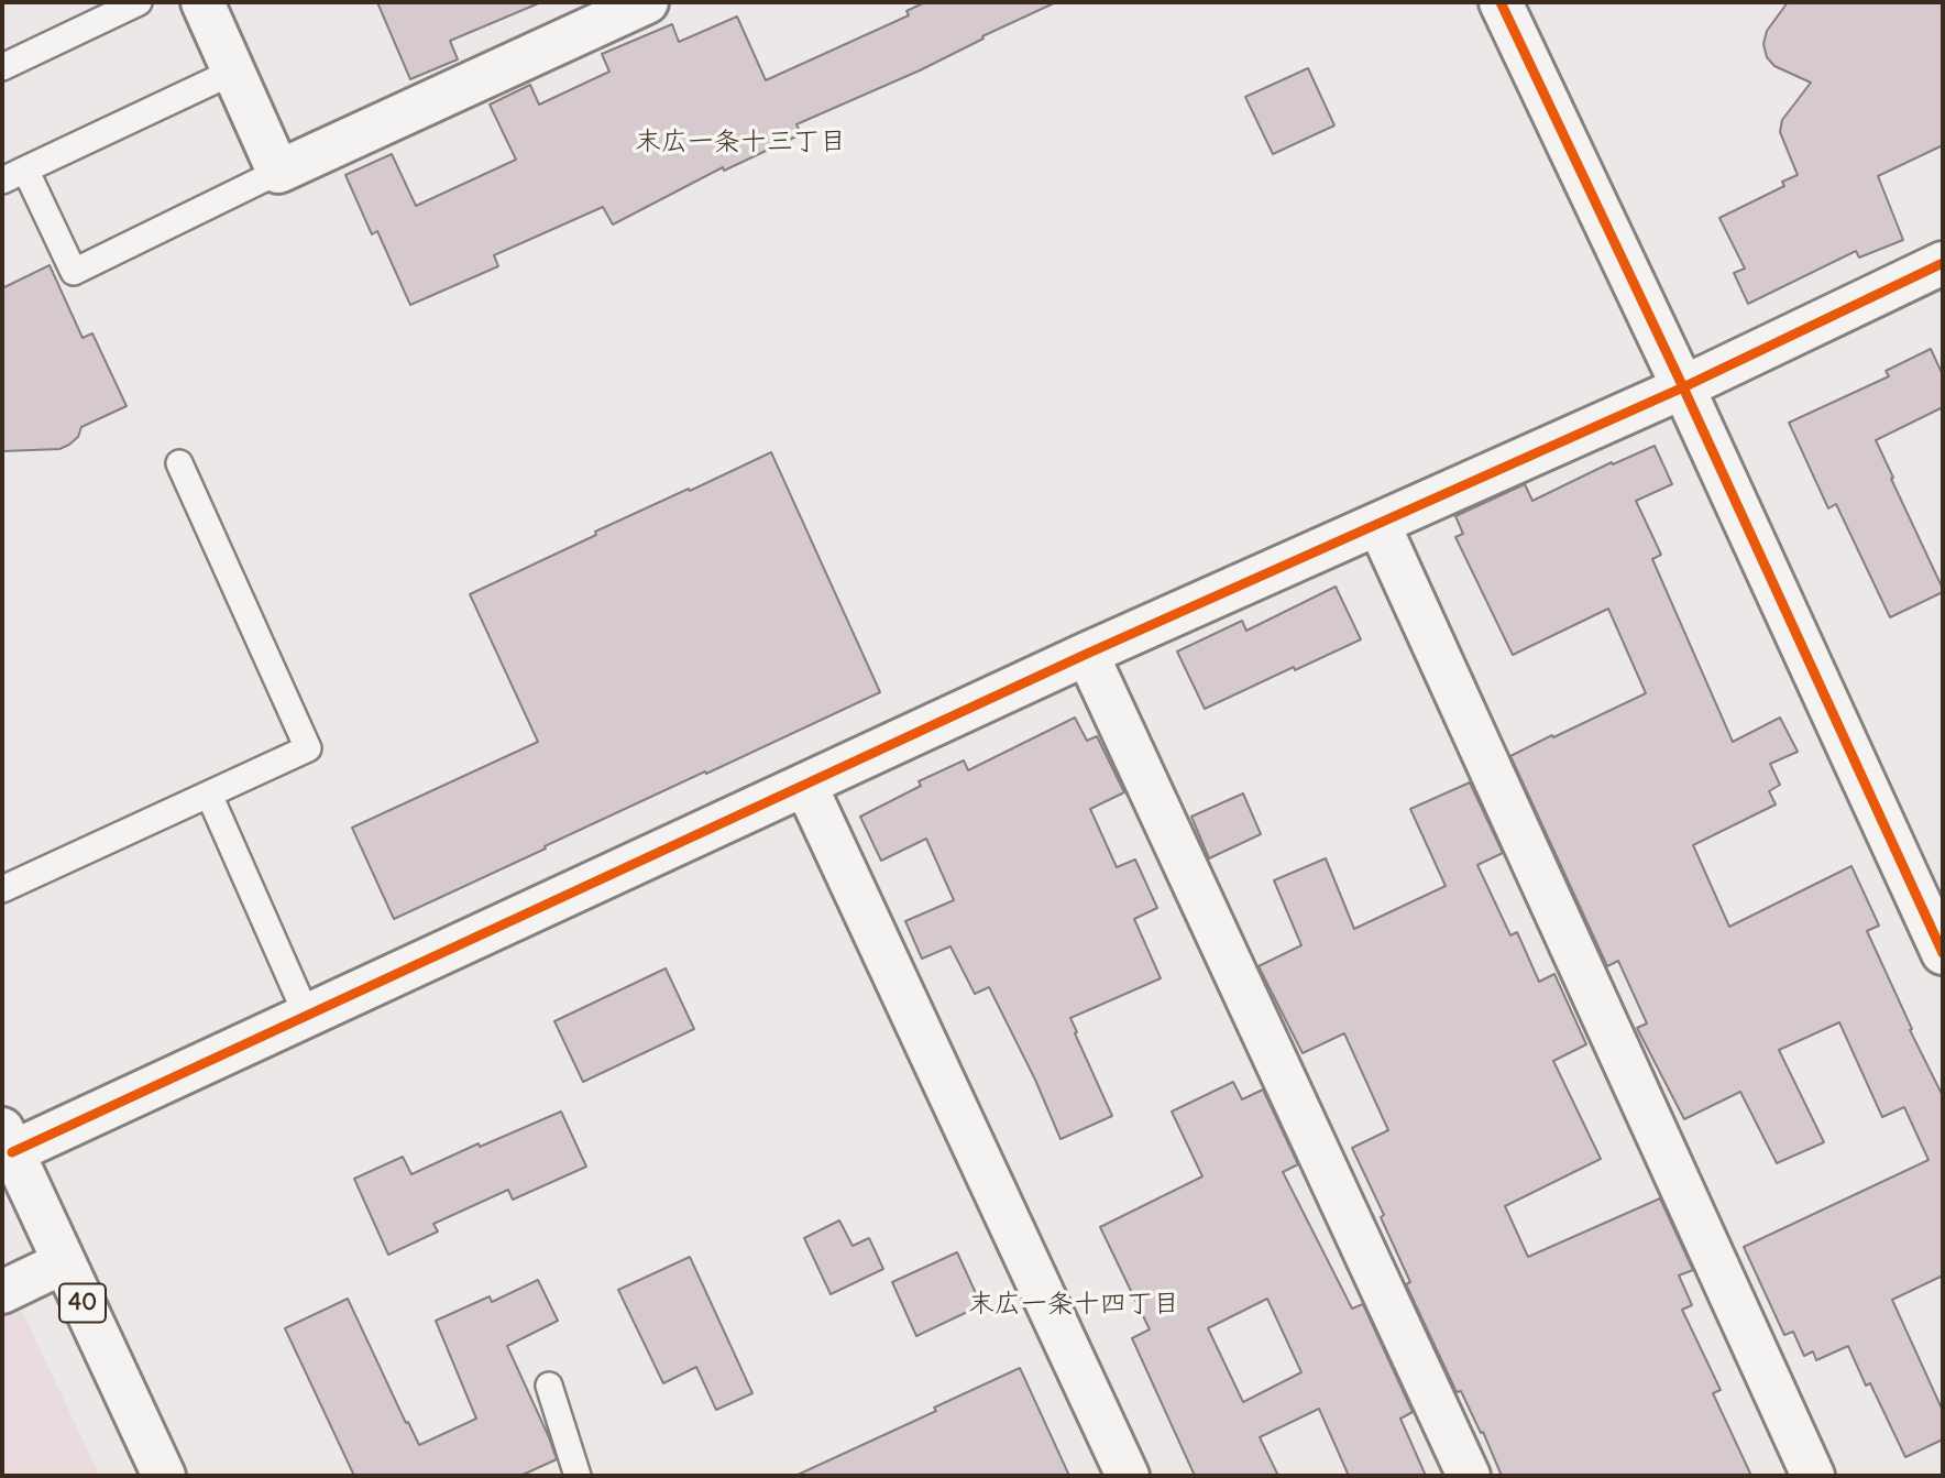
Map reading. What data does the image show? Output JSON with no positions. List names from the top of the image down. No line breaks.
{"streets":{"main road":["40"]},"districts":["末広一条十三丁目","末広一条十四丁目"]}
